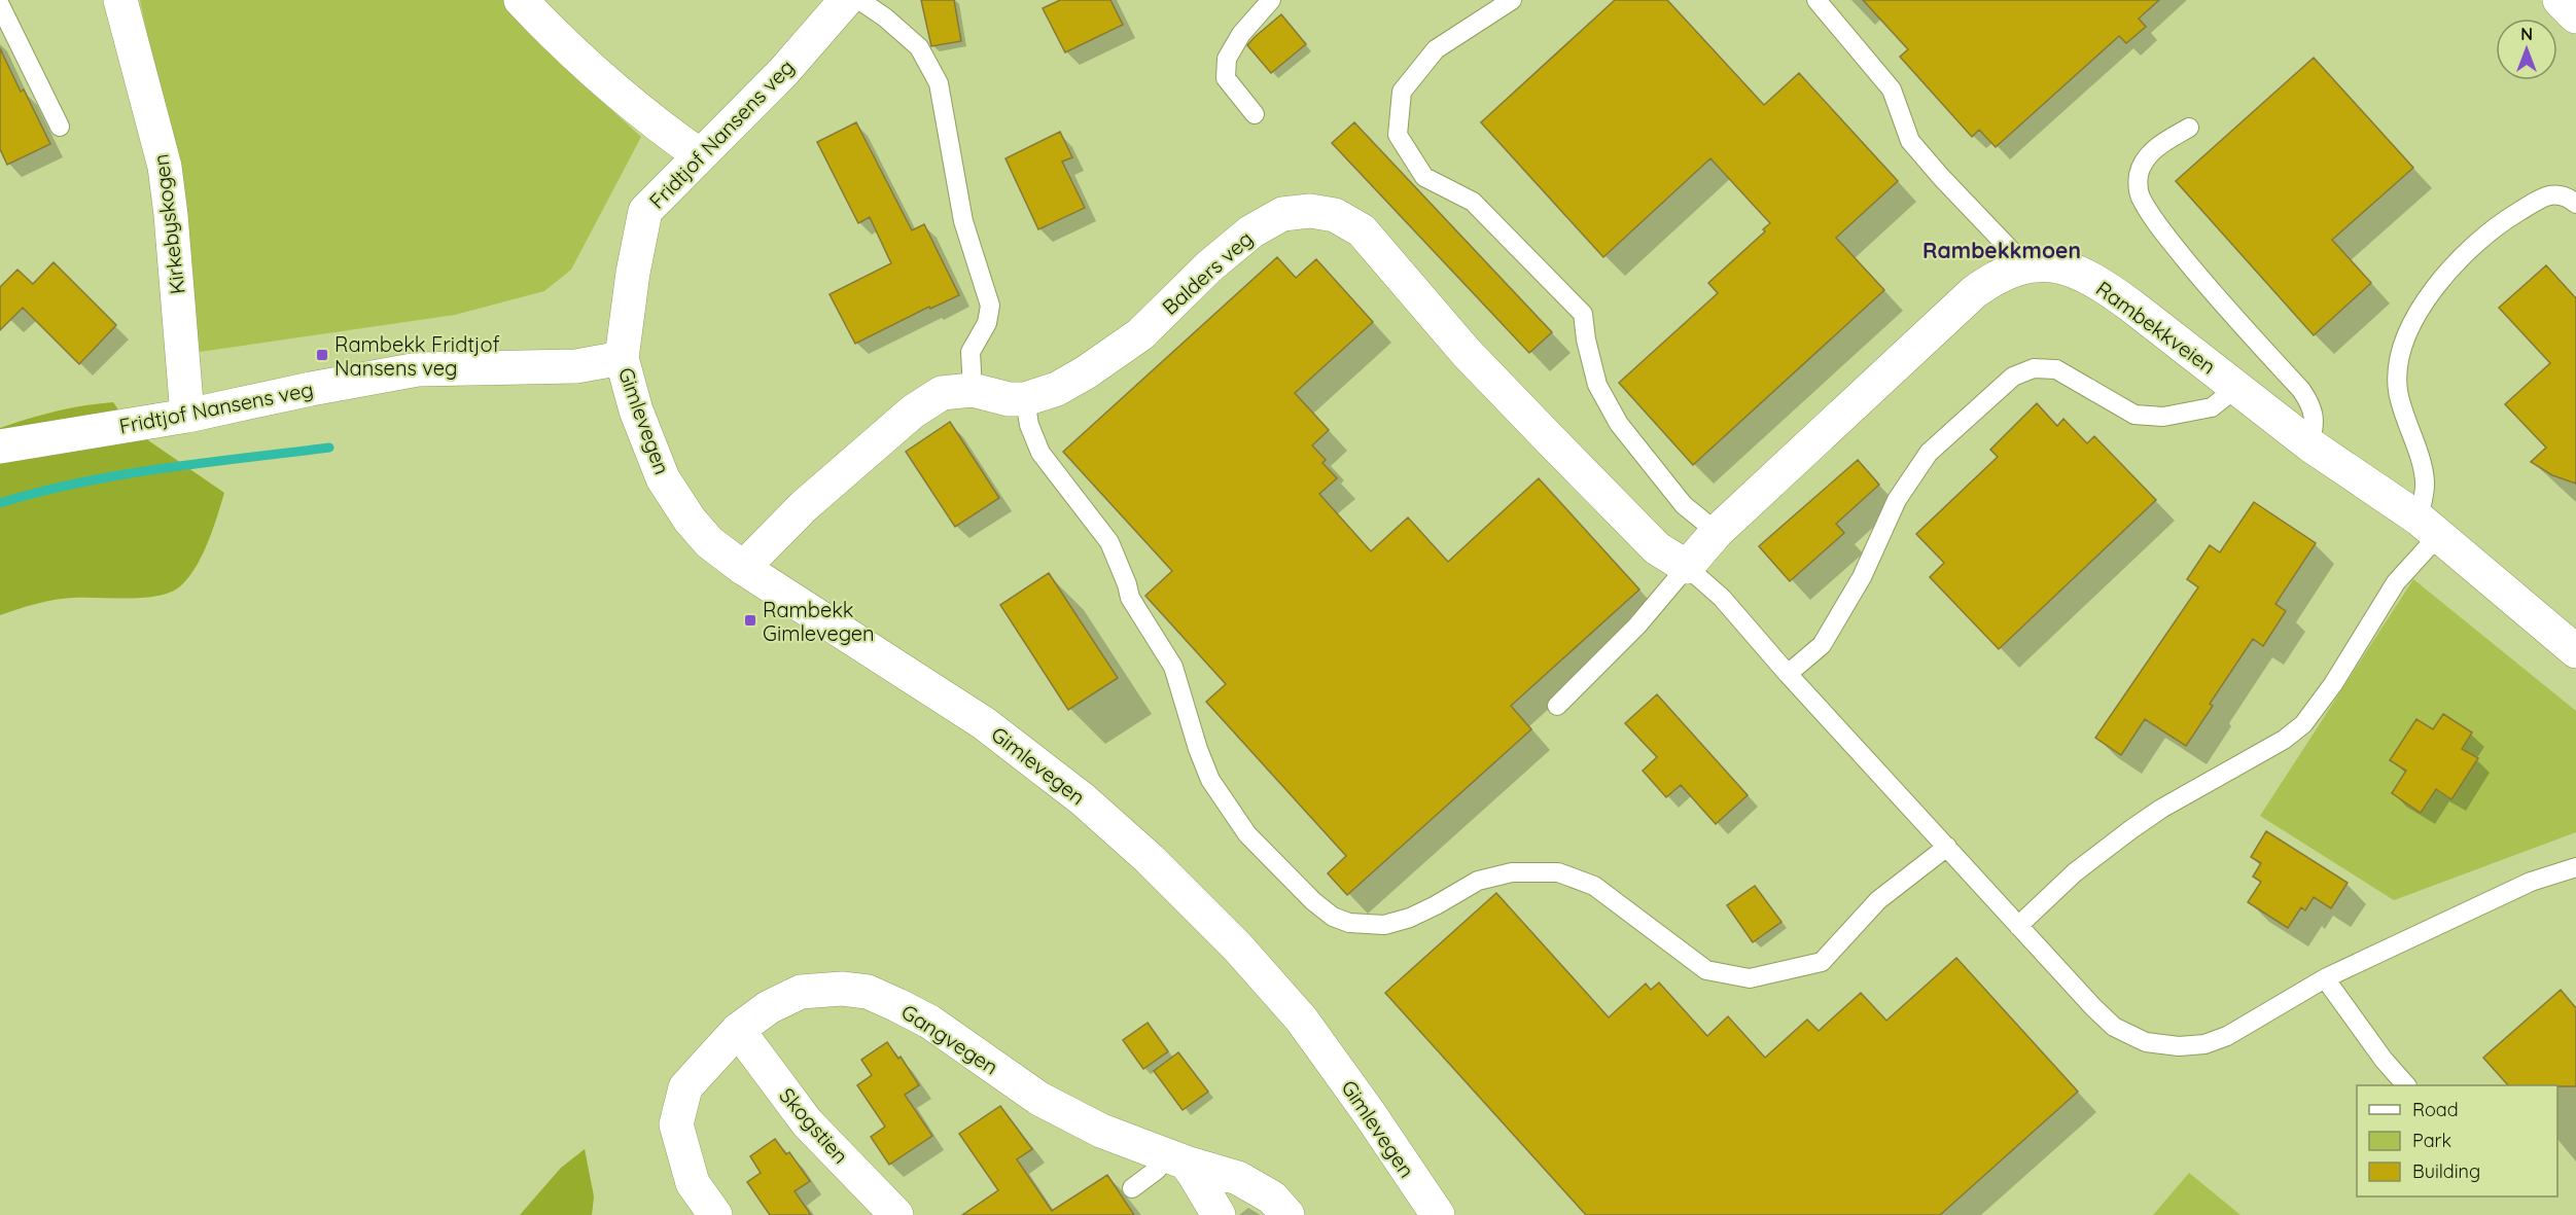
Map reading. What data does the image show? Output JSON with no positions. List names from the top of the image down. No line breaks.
{"streets":{"street":["Fridtjof Nansens veg","Kirkebyskogen","Balders veg","Rambekkveien","Gimlevegen","Gangvegen","Skogstien"]},"crossings":[["Fridtjof Nansens veg","Kirkebyskogen"],["Fridtjof Nansens veg","Gimlevegen"],["Balders veg","Rambekkveien"],["Balders veg","Gimlevegen"],["Gangvegen","Skogstien"]],"districts":["Rambekkmoen"],"places":{"transit":["Rambekk Fridtjof Nansens veg","Rambekk Gimlevegen"]},"legend":["Road","Park","Building"],"north":"top"}
